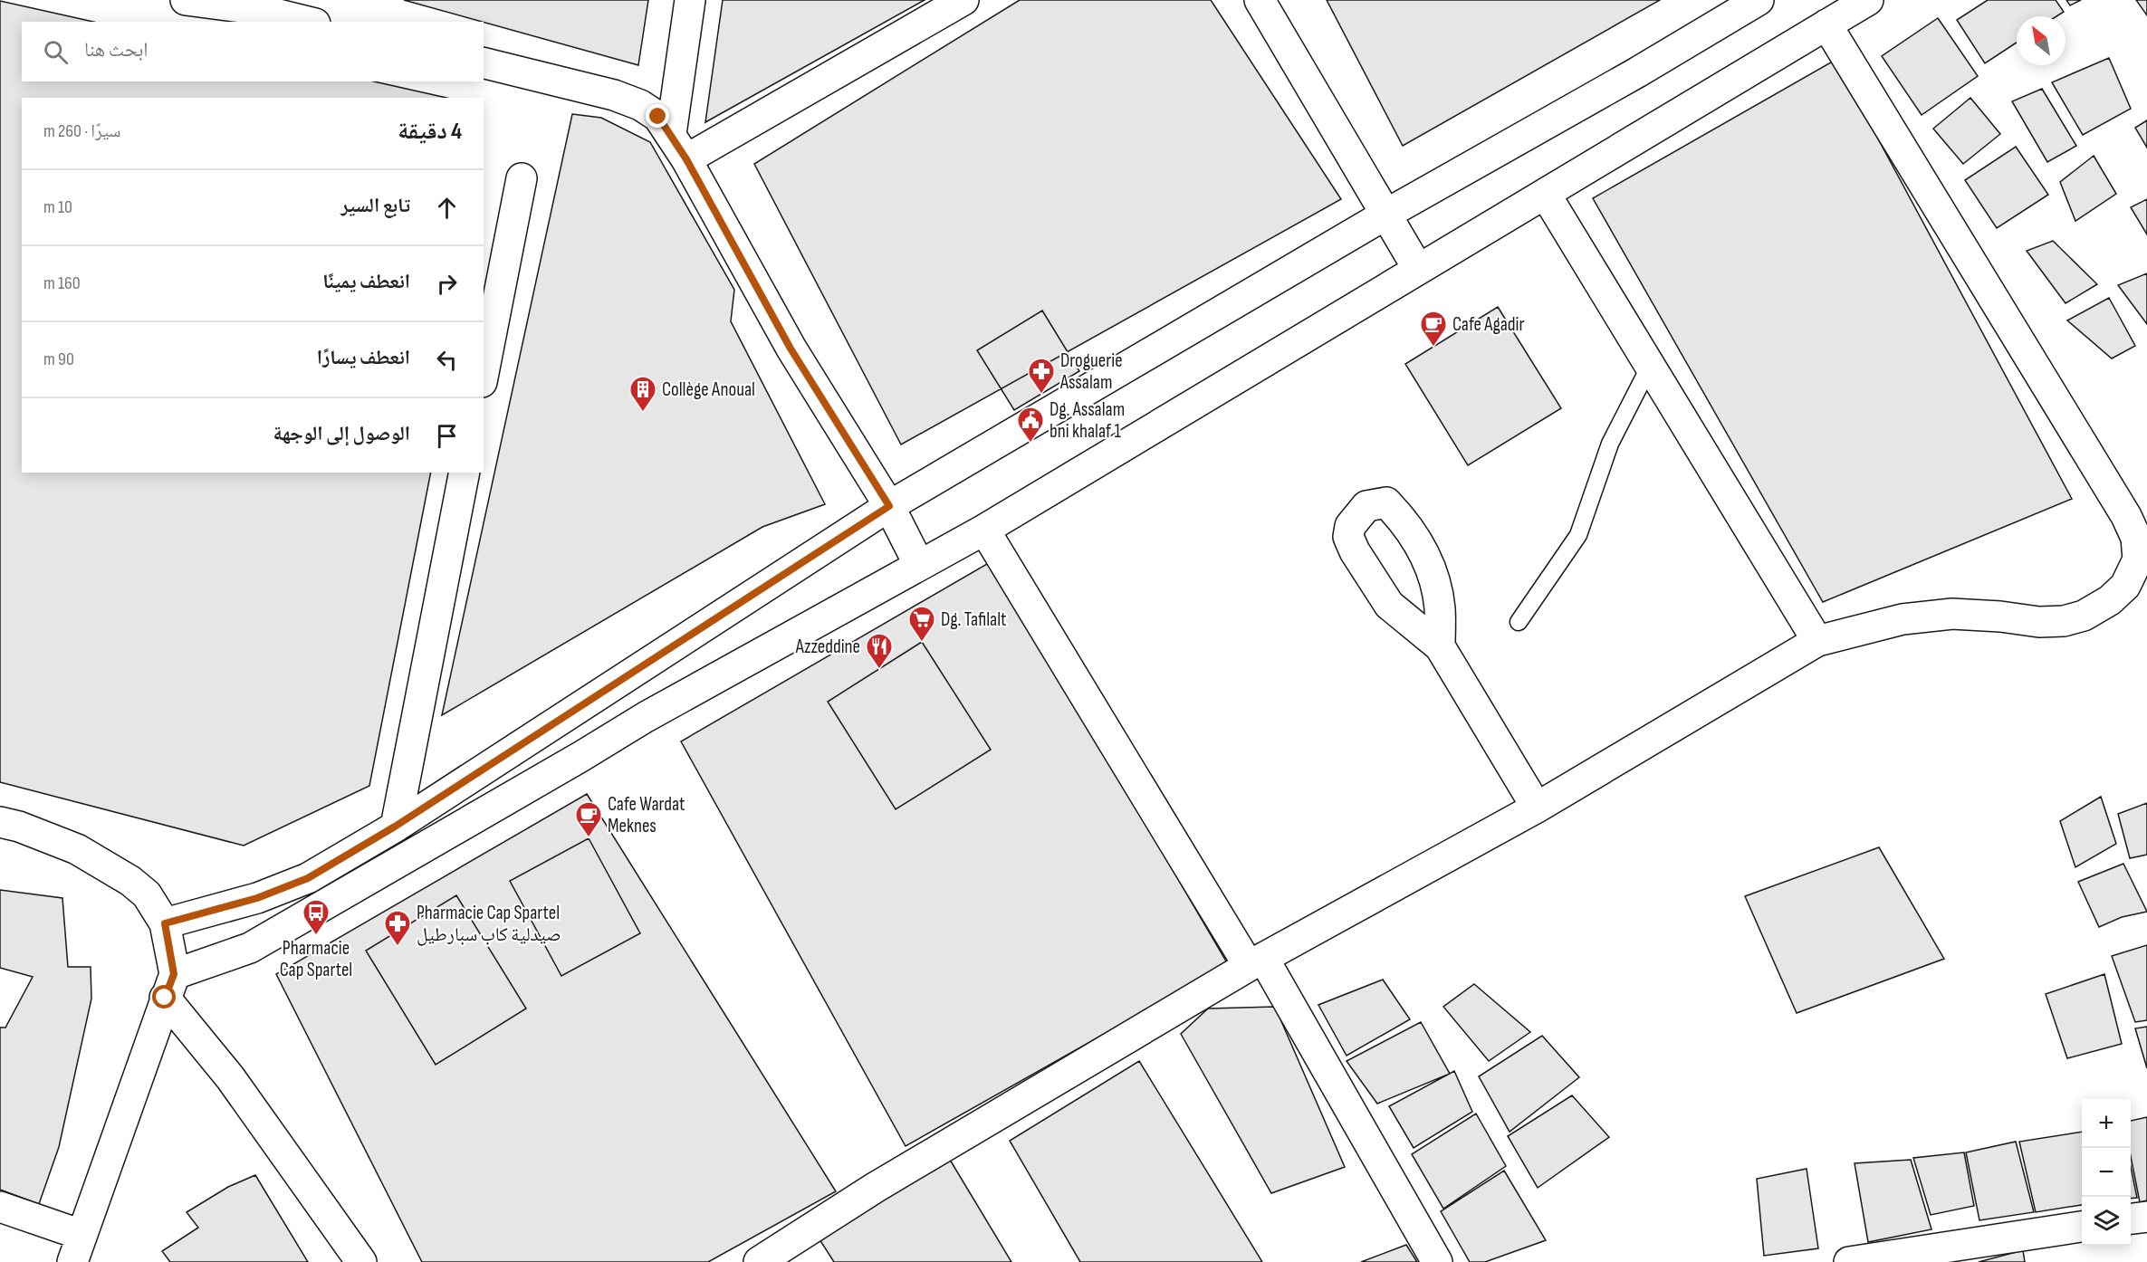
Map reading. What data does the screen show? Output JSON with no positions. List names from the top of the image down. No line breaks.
{"places":{"cafe":["Cafe Agadir","Cafe Wardat Meknes"],"pharmacy":["Droguerie Assalam","Pharmacie Cap Spartel صيدلية كاب سبارطيل"],"building":["Collège Anoual"],"public building":["Dg. Assalam bni khalaf 1"],"supermarket":["Dg. Tafilalt"],"restaurant":["Azzeddine"],"bus stop":["Pharmacie Cap Spartel"]},"north":"top left","page":{"search":"ابحث هنا","heading":["4 دقيقة","سيرًا · 260 m"],"list":[["تابع السير","10 m"],["انعطف يمينًا","160 m"],["انعطف يسارًا","90 m"],"الوصول إلى الوجهة"],"map_buttons":["+","−"]}}
